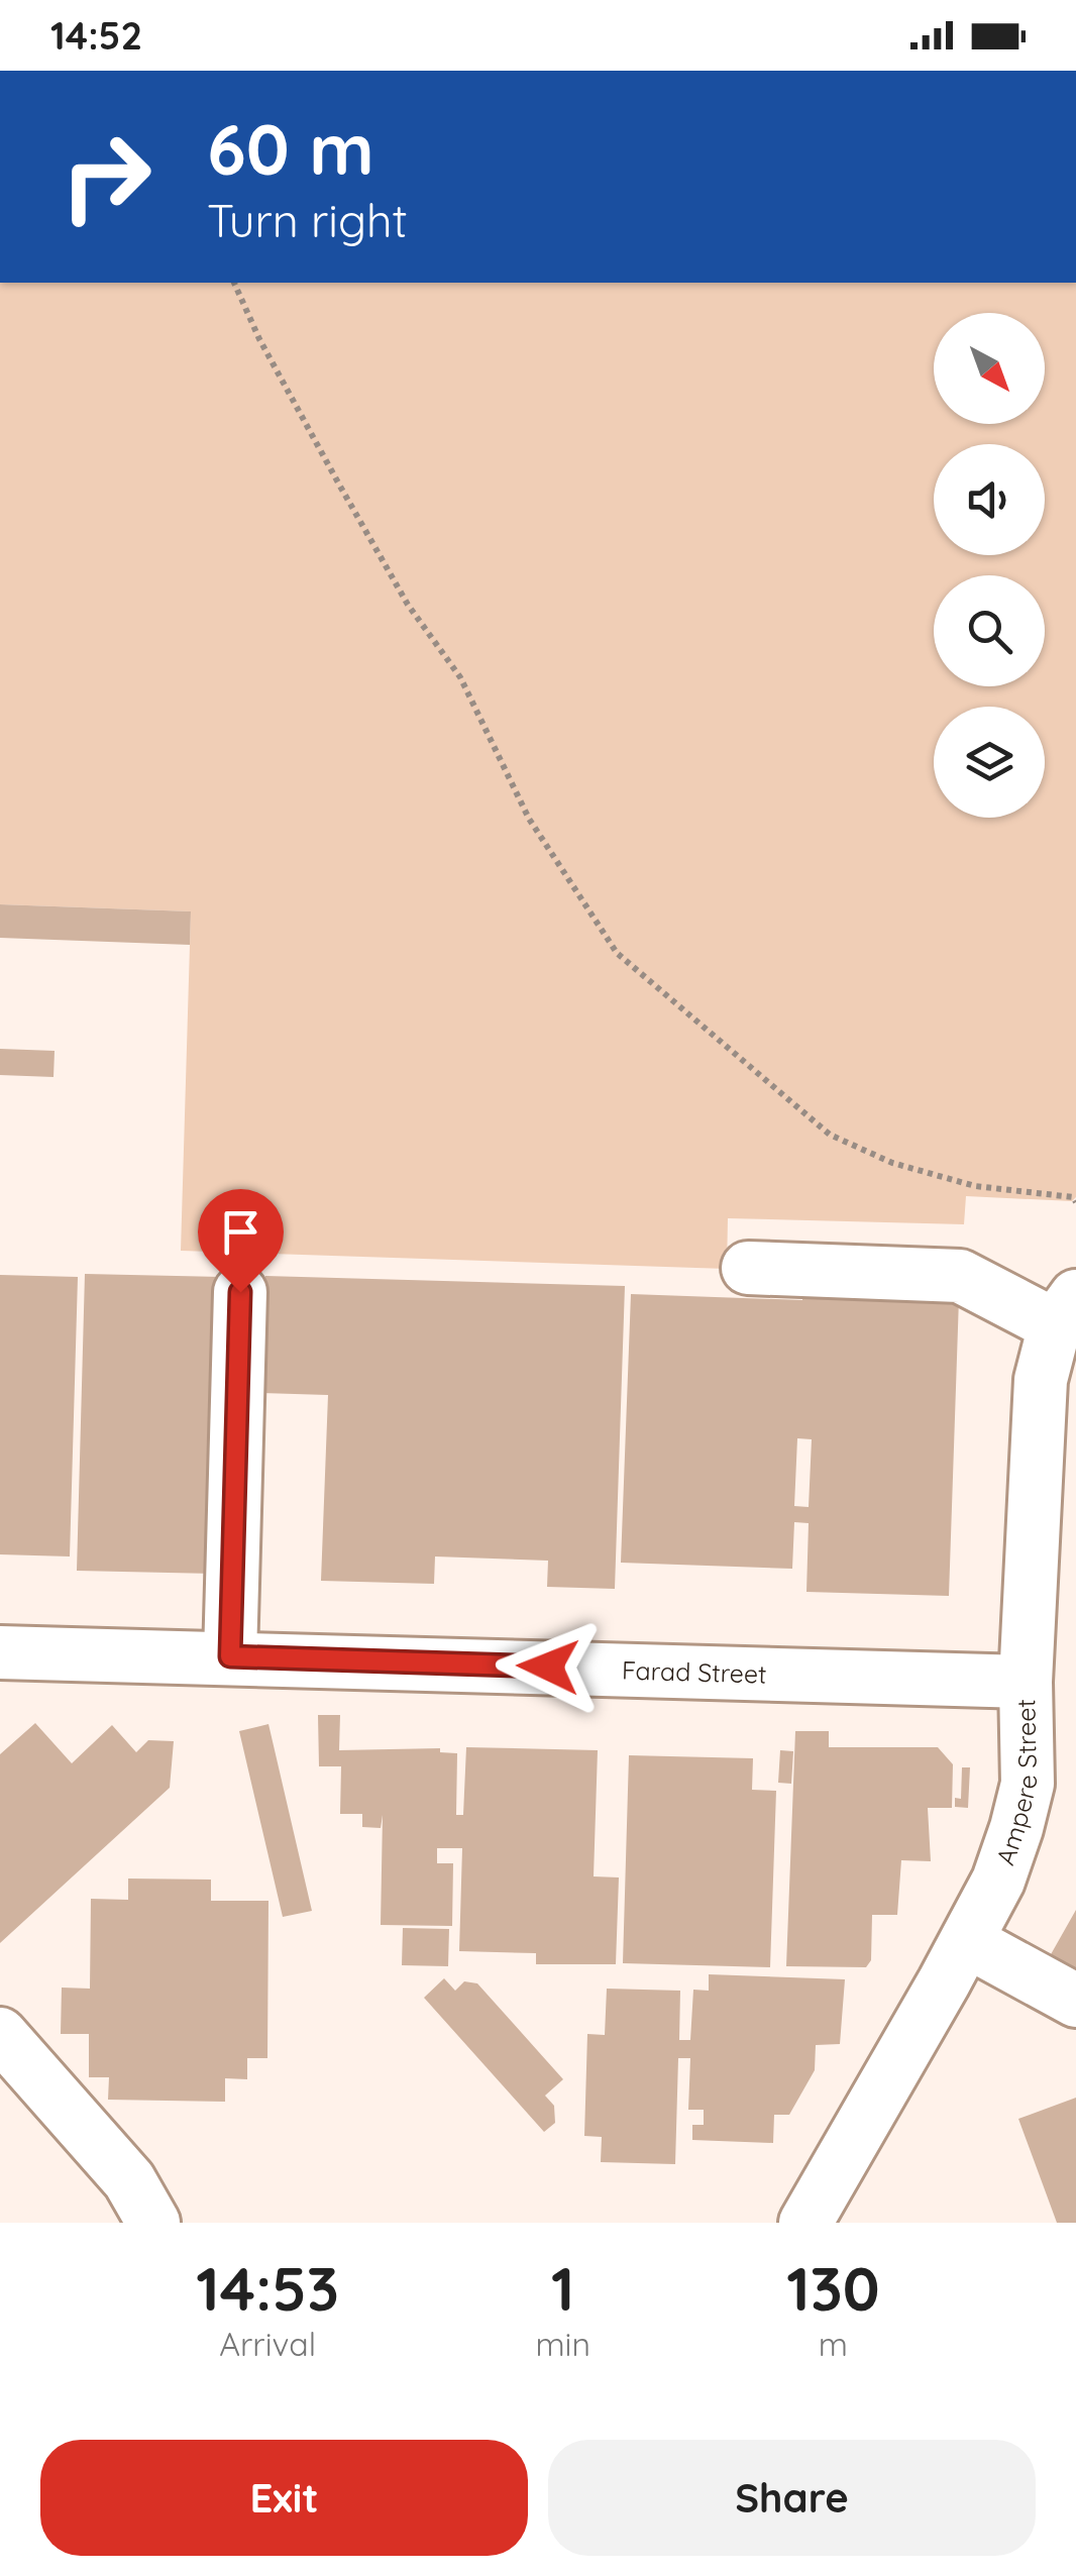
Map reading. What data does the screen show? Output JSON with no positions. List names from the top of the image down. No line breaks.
{"streets":{"street":["Farad Street","Ampere Street"]},"crossings":[["Farad Street","Ampere Street"]],"north":"bottom right","page":{"status":"14:52","turn":["60 m","Turn right"],"eta":["14:53","Arrival","1","min","130","m"],"buttons":["Exit","Share"]}}
